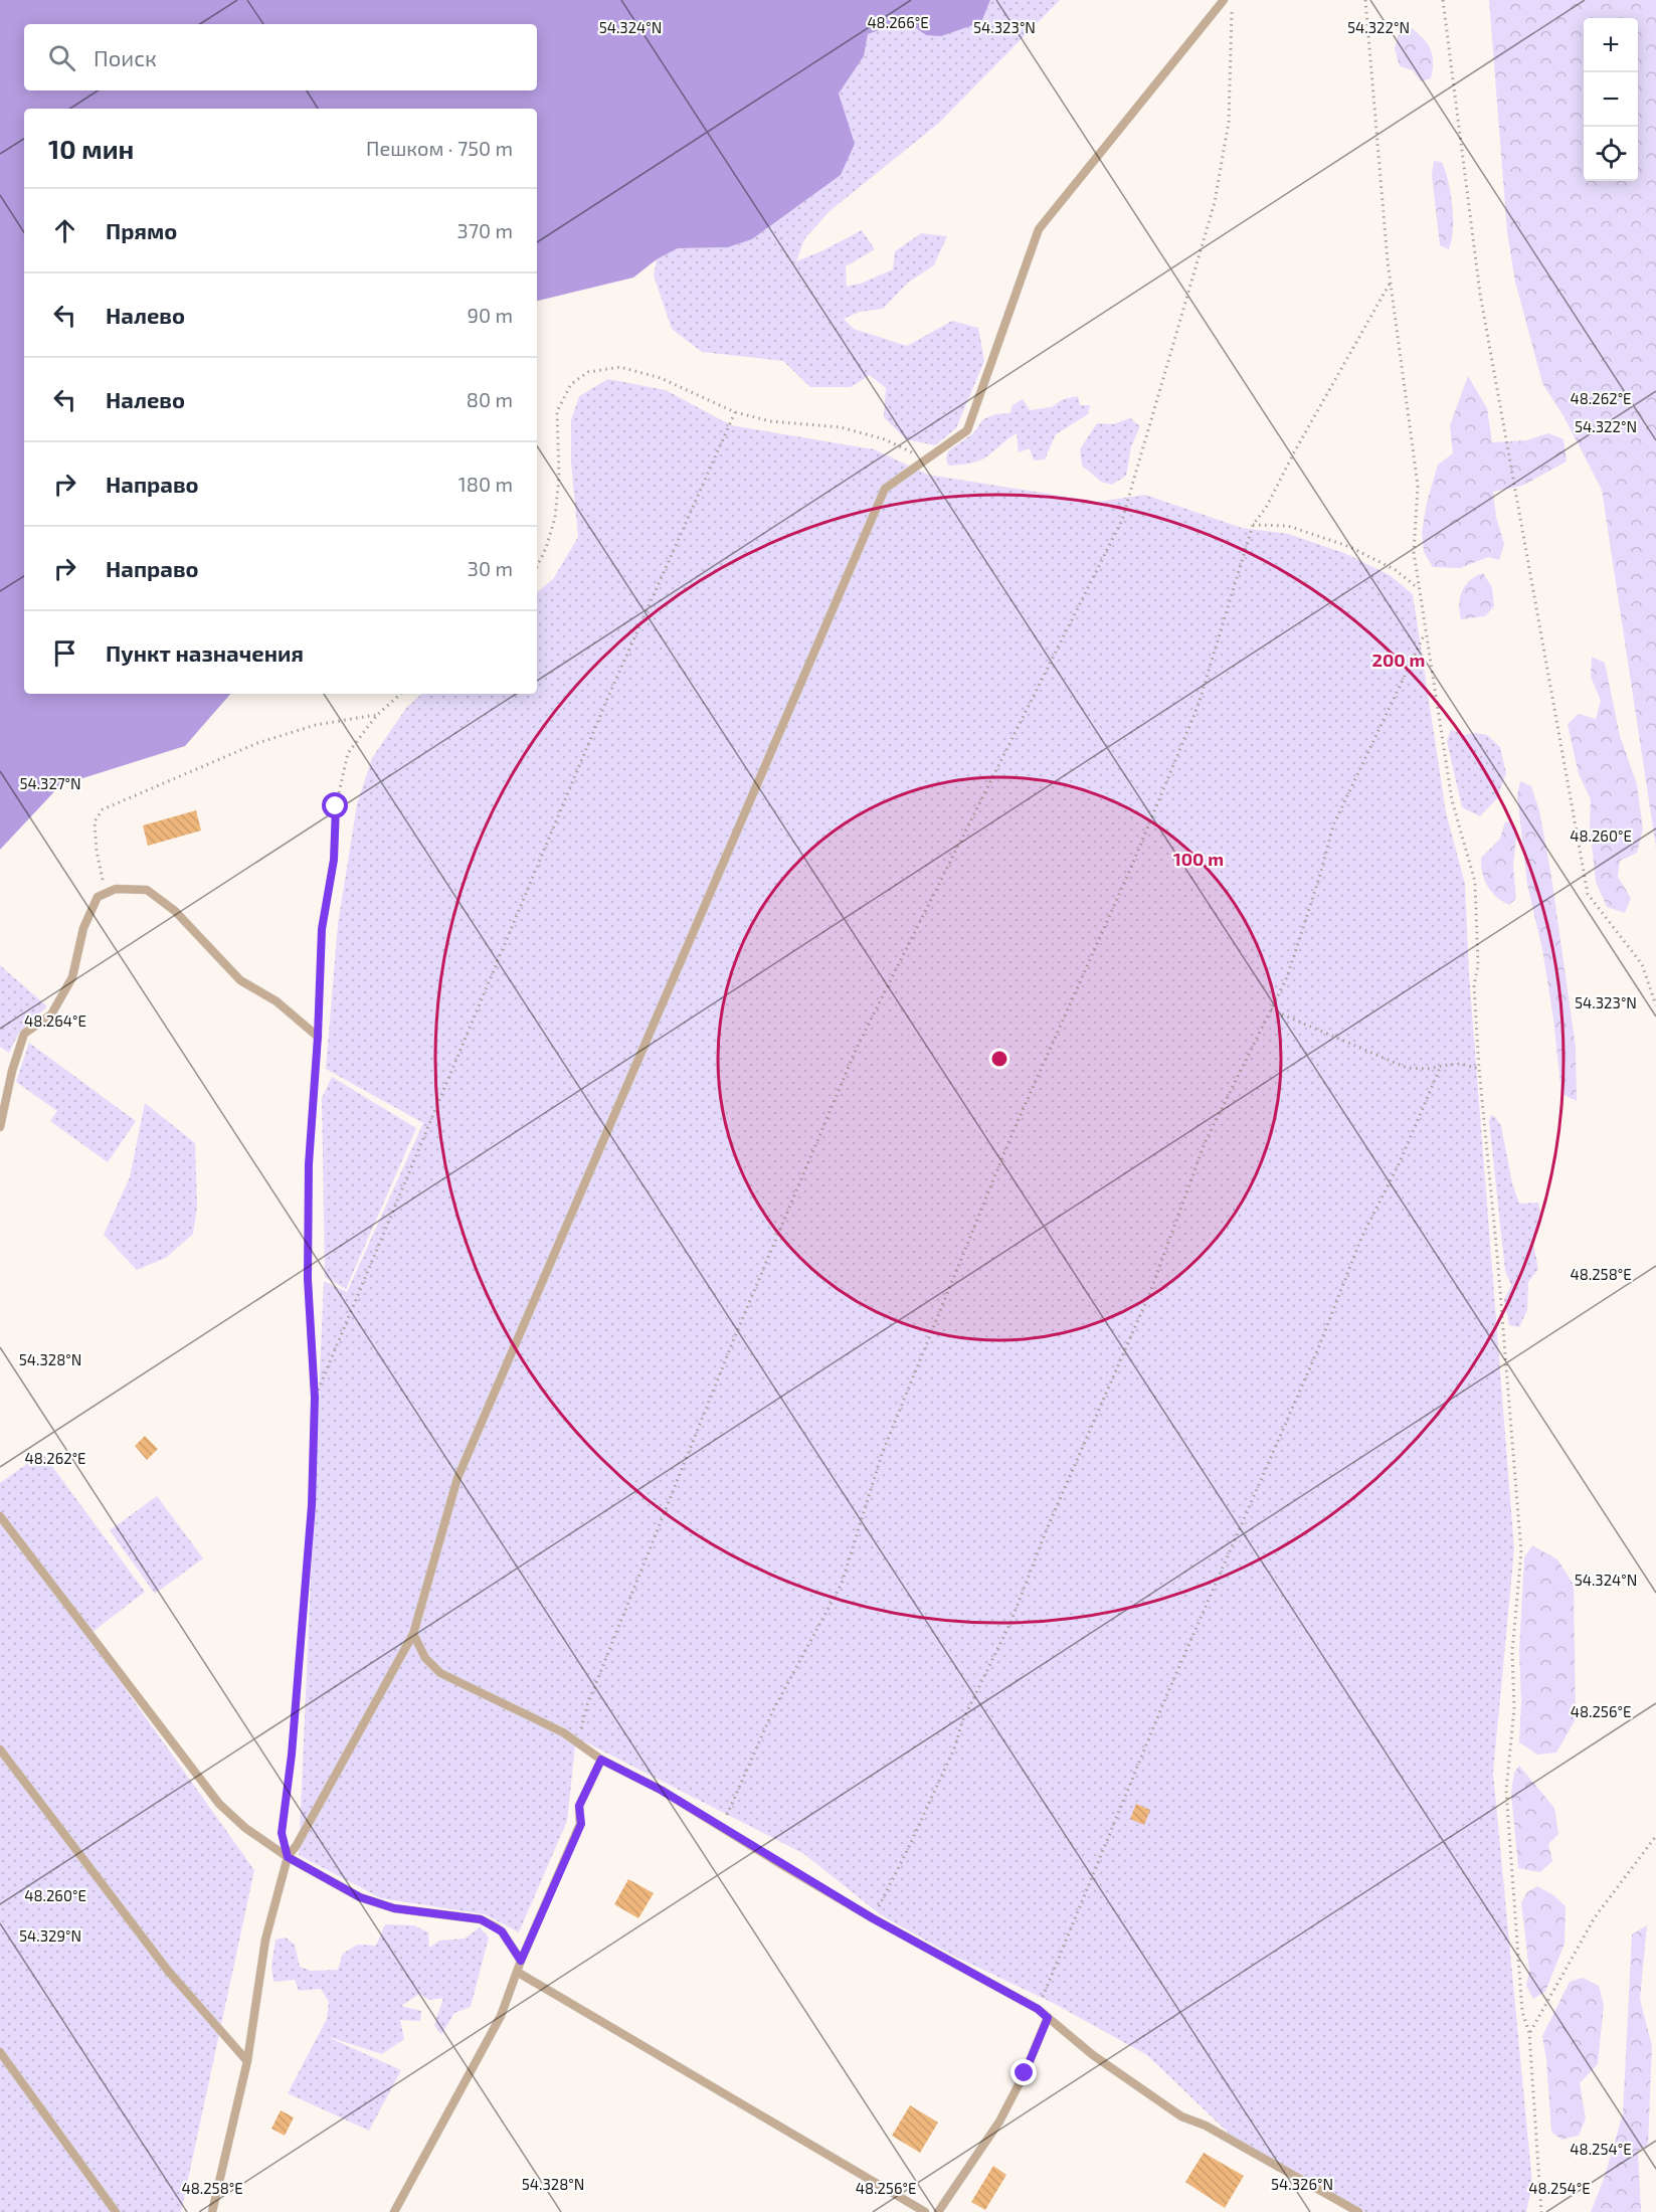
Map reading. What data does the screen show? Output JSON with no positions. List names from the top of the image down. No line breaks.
{"page":{"map_buttons":["+","−"],"search":"Поиск","heading":["10 мин","Пешком · 750 m"],"list":[["Прямо","370 m"],["Налево","90 m"],["Налево","80 m"],["Направо","180 m"],["Направо","30 m"],"Пункт назначения"]},"coordinates":["48.266°E","54.324°N","54.323°N","54.322°N","48.262°E","54.327°N","48.260°E","48.264°E","48.258°E","54.328°N","48.256°E","54.329°N","48.254°E","54.326°N"],"rings":["200 m","100 m"]}
